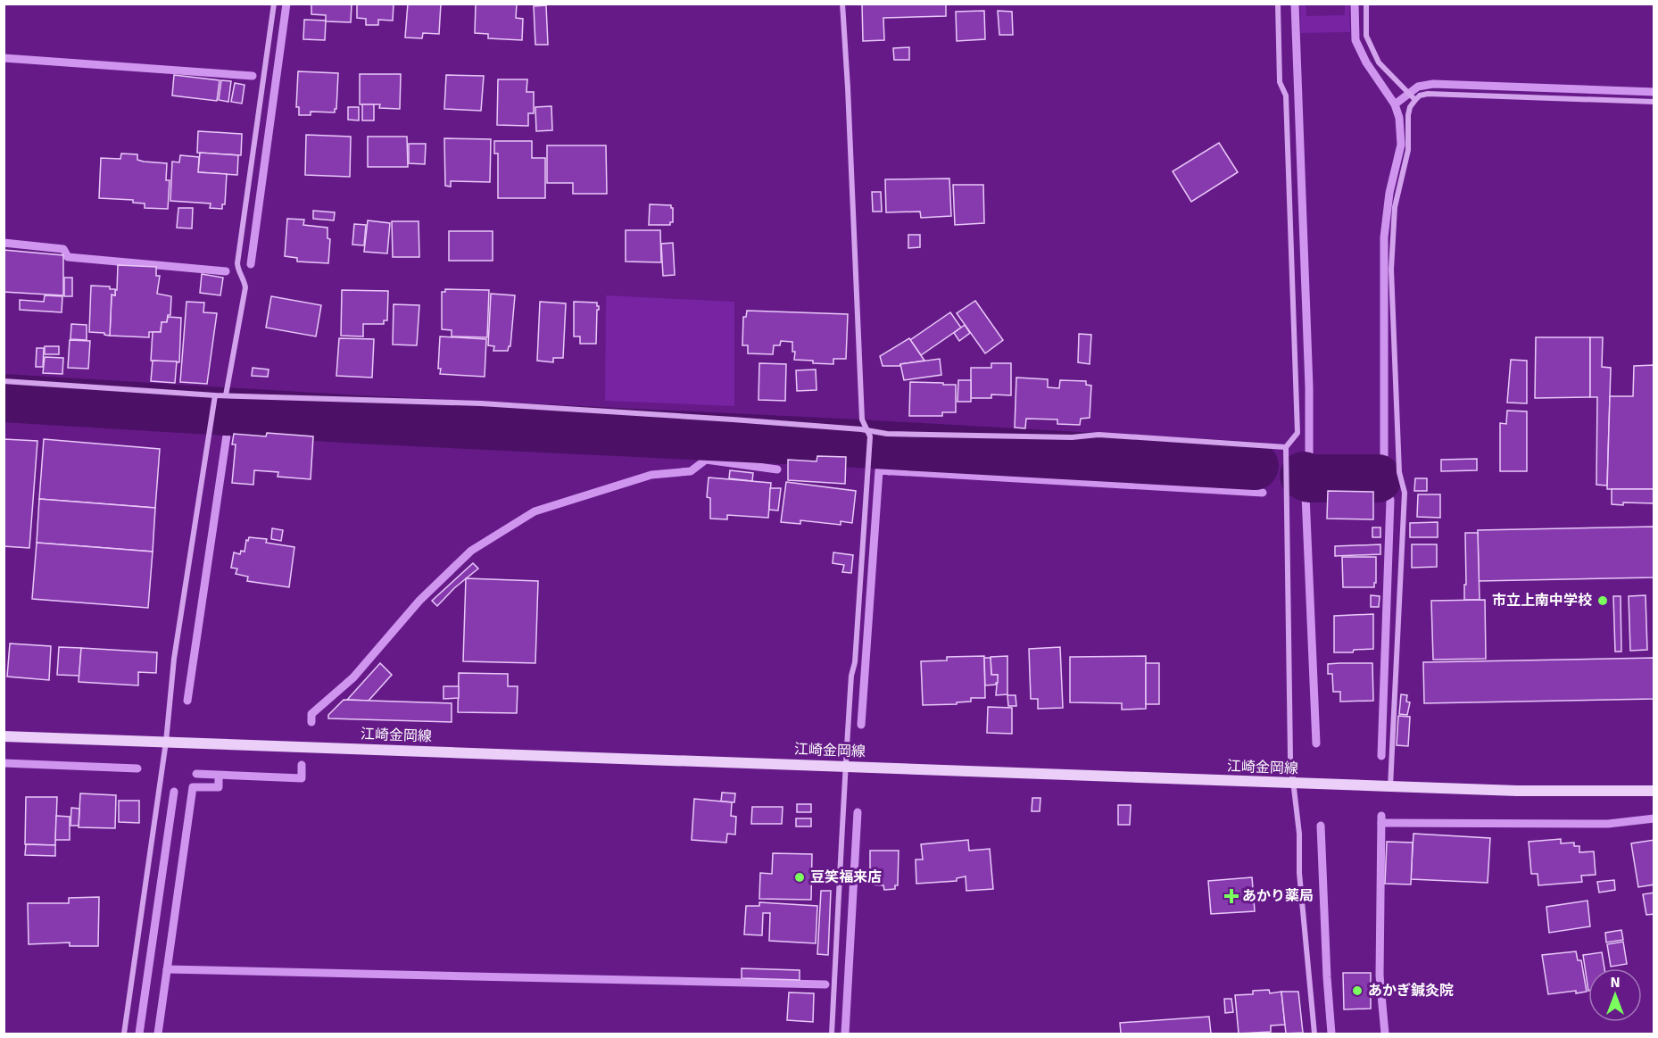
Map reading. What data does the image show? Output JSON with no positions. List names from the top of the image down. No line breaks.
{"streets":{"main road":["江崎金岡線"]},"places":{"other":["市立上南中学校","豆笑福来店","あかぎ鍼灸院"],"health":["あかり薬局"]},"north":"top"}
